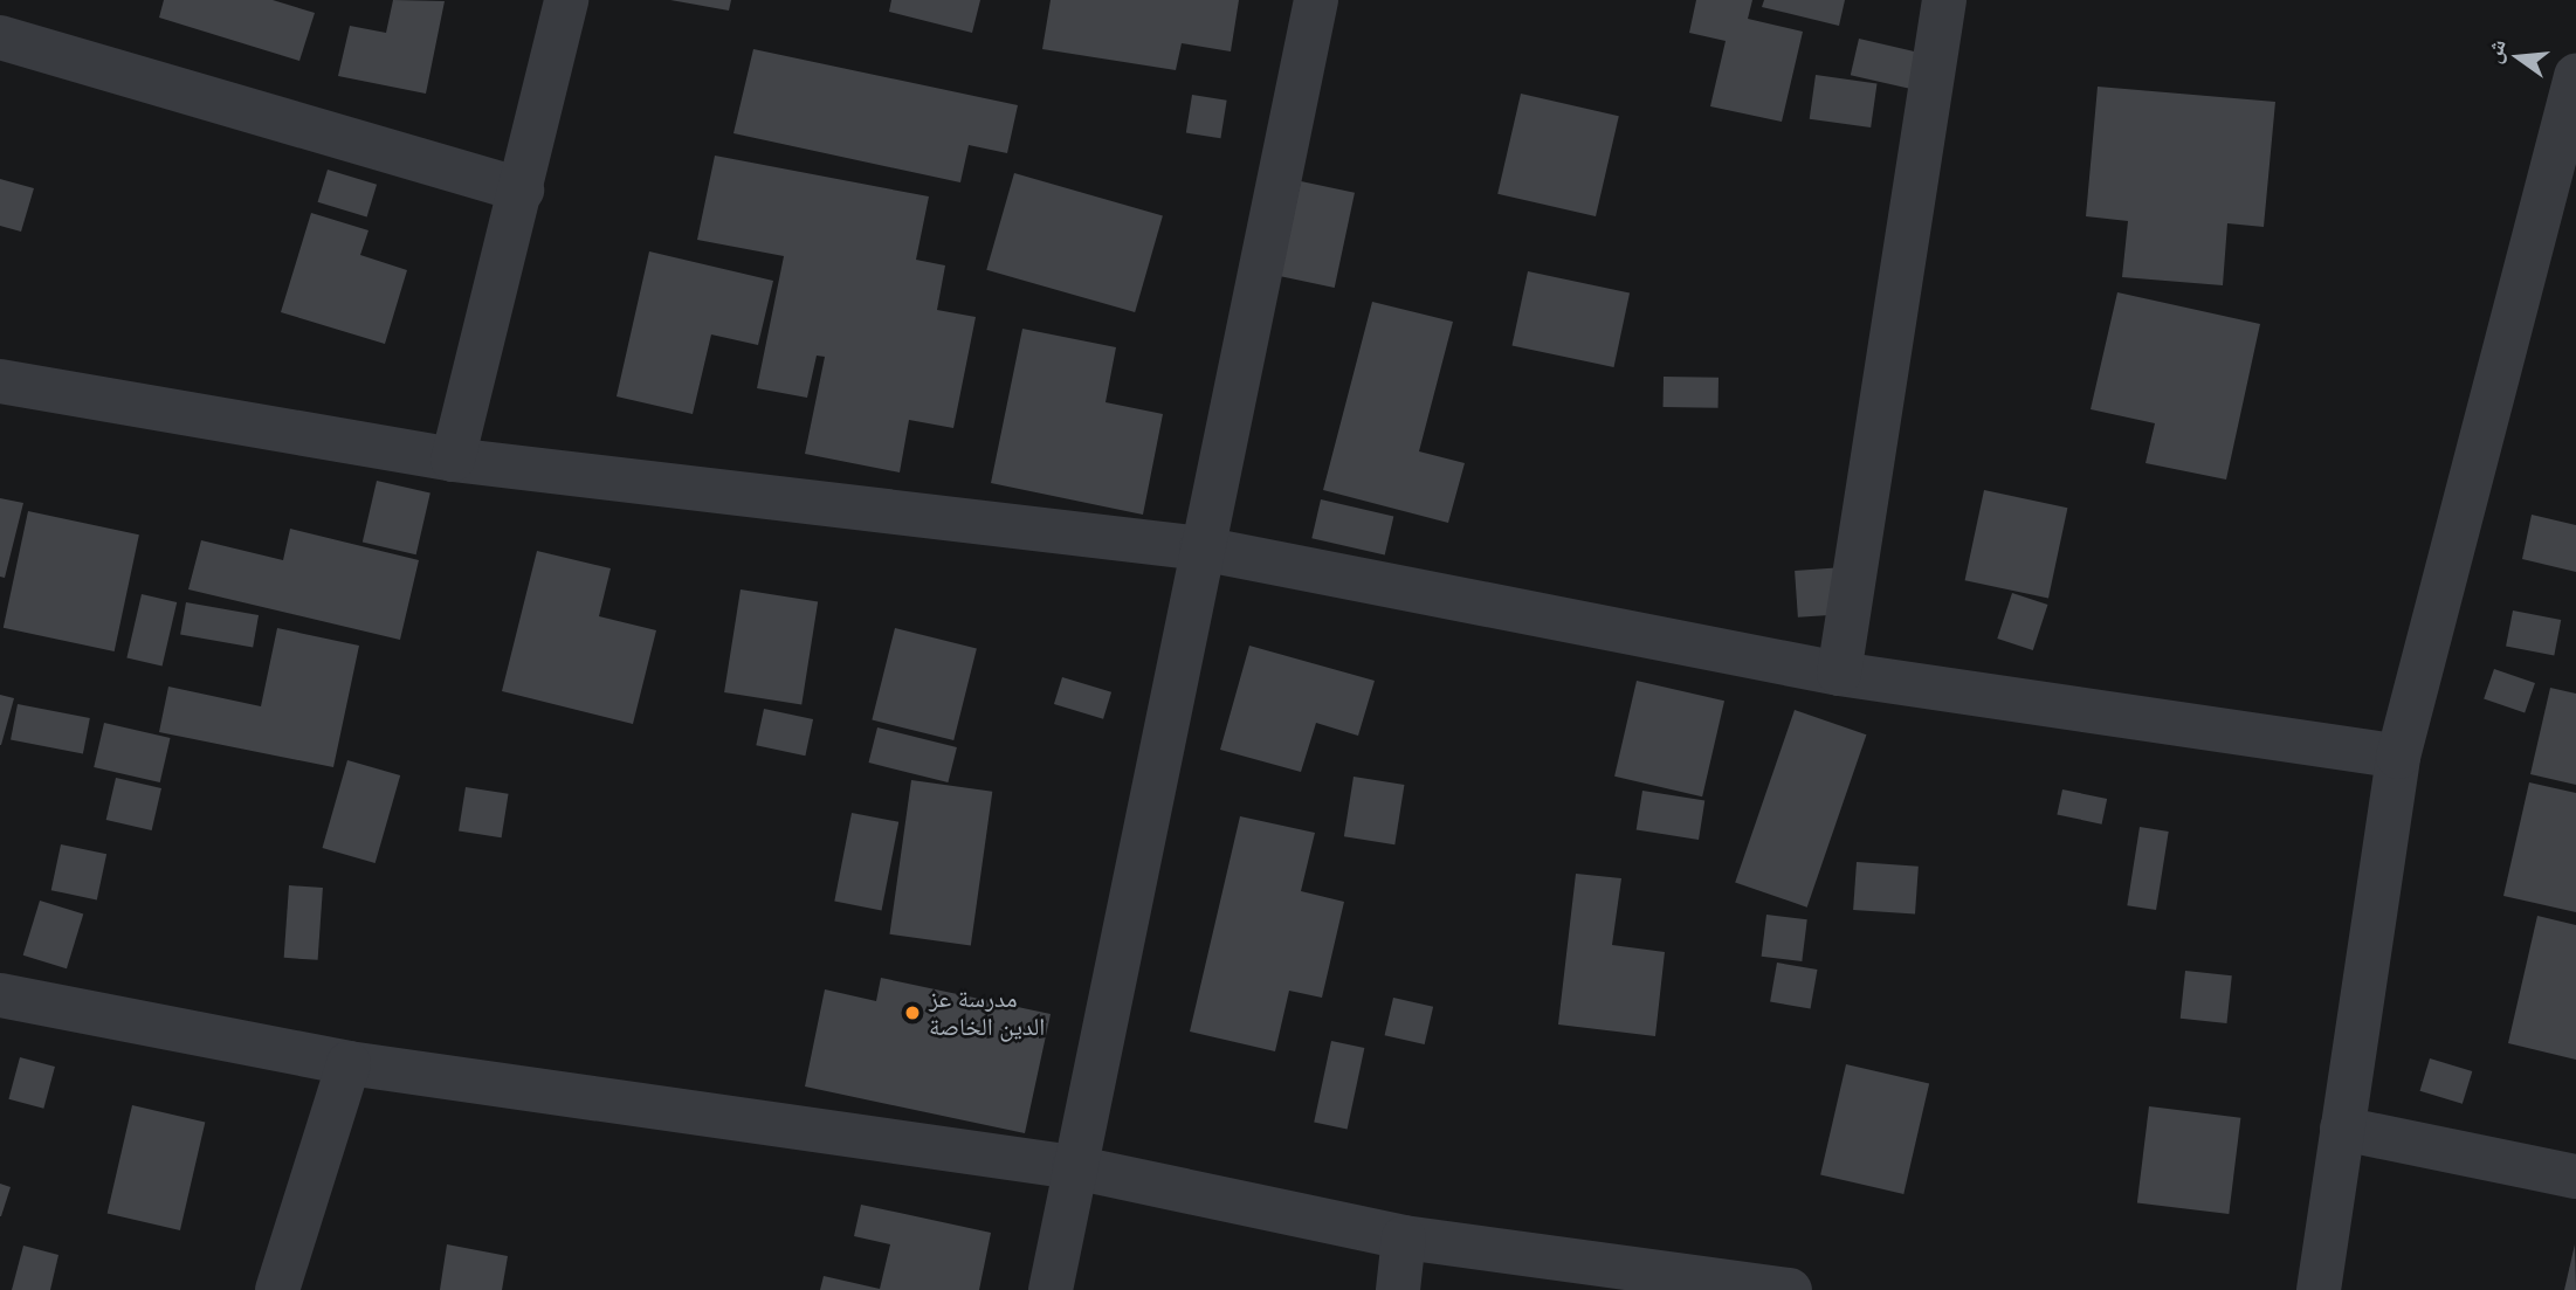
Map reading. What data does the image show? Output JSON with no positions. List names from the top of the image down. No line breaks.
{"places":["مدرسة عز الدين الخاصة"],"north":"left"}
